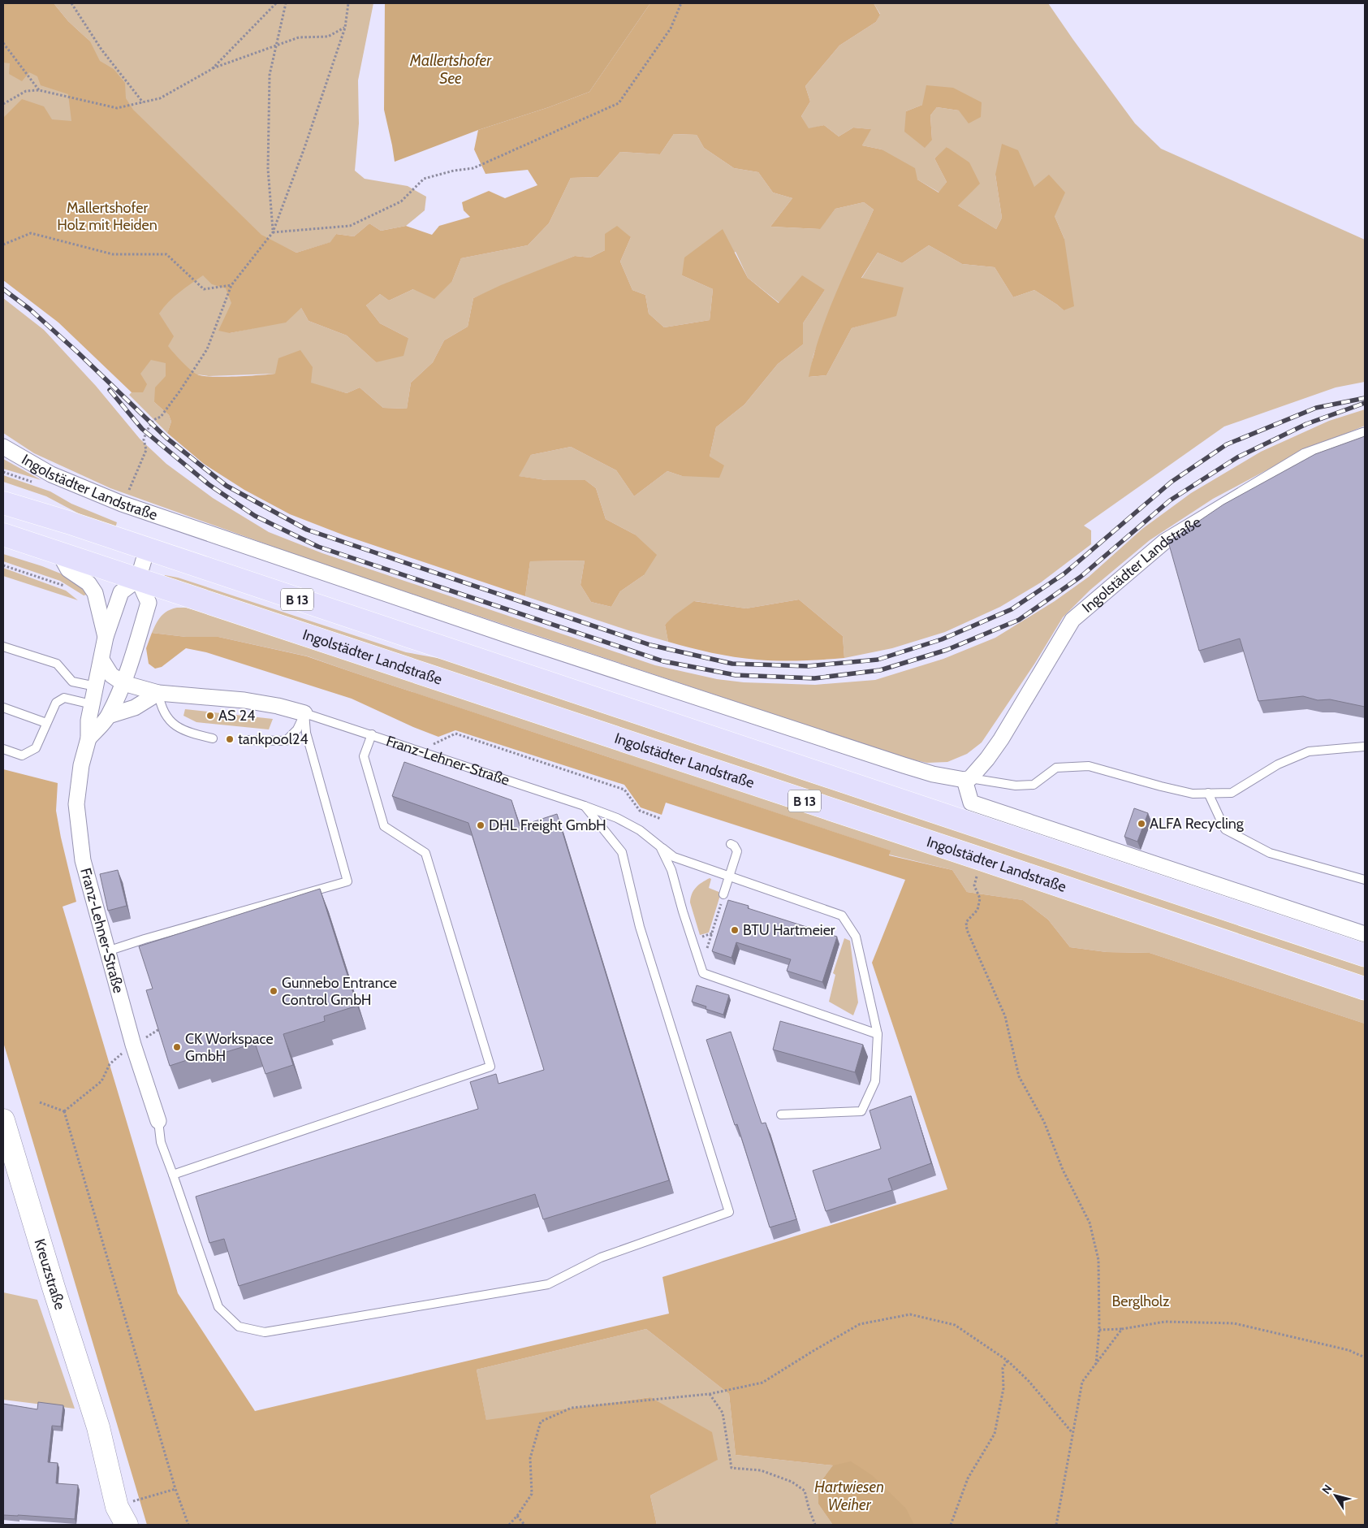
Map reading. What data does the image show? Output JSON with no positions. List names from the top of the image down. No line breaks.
{"streets":{"main road":["Ingolstädter Landstraße","B 13","Kreuzstraße"],"street":["Franz-Lehner-Straße"]},"crossings":[["Ingolstädter Landstraße","Franz-Lehner-Straße"]],"water":["Mallertshofer See","Hartwiesen Weiher"],"parks":["Mallertshofer Holz mit Heiden","Berglholz"],"places":["AS 24","tankpool24","ALFA Recycling","DHL Freight GmbH","BTU Hartmeier","Gunnebo Entrance Control GmbH","CK Workspace GmbH"],"north":"top left"}
